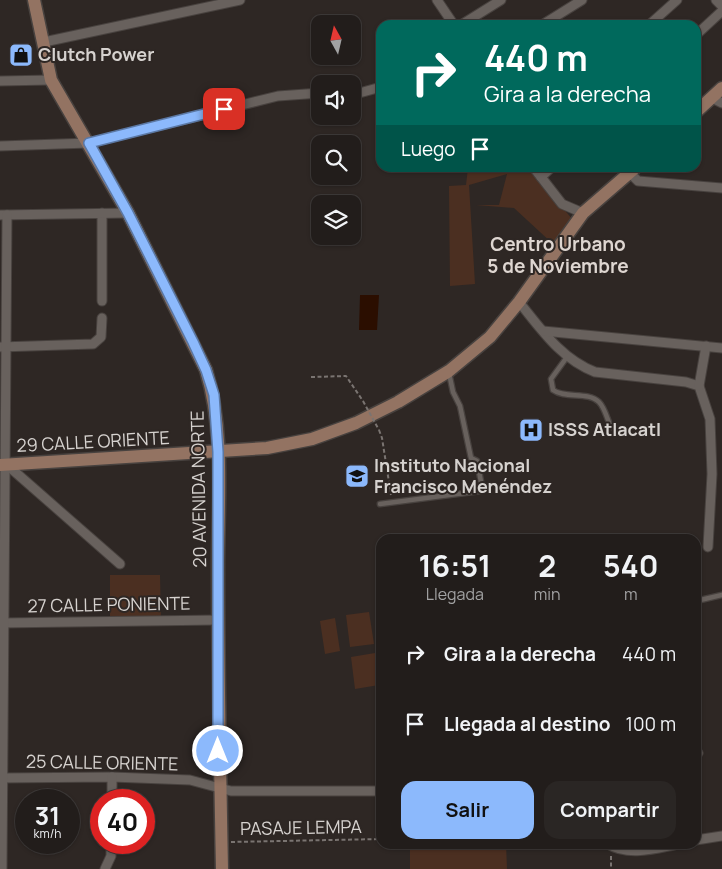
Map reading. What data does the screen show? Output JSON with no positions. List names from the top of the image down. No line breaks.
{"streets":{"street":["29 CALLE ORIENTE","20 AVENIDA NORTE","27 CALLE PONIENTE","25 CALLE ORIENTE"],"path":["PASAJE LEMPA"]},"crossings":[["29 CALLE ORIENTE","20 AVENIDA NORTE"],["20 AVENIDA NORTE","27 CALLE PONIENTE"],["20 AVENIDA NORTE","25 CALLE ORIENTE"],["20 AVENIDA NORTE","PASAJE LEMPA"]],"districts":["Centro Urbano 5 de Noviembre"],"places":{"shop":["Clutch Power"],"hospital":["ISSS Atlacatl"],"school or university":["Instituto Nacional Francisco Menéndez"]},"north":"top","page":{"turn":["440 m","Gira a la derecha"],"then":"Luego","eta":["16:51","Llegada","2","min","540","m"],"list":[{"name":"Gira a la derecha","value":"440 m"},{"name":"Llegada al destino","value":"100 m"}],"buttons":["Salir","Compartir"],"speed":"31 km/h","limit":"40"}}
